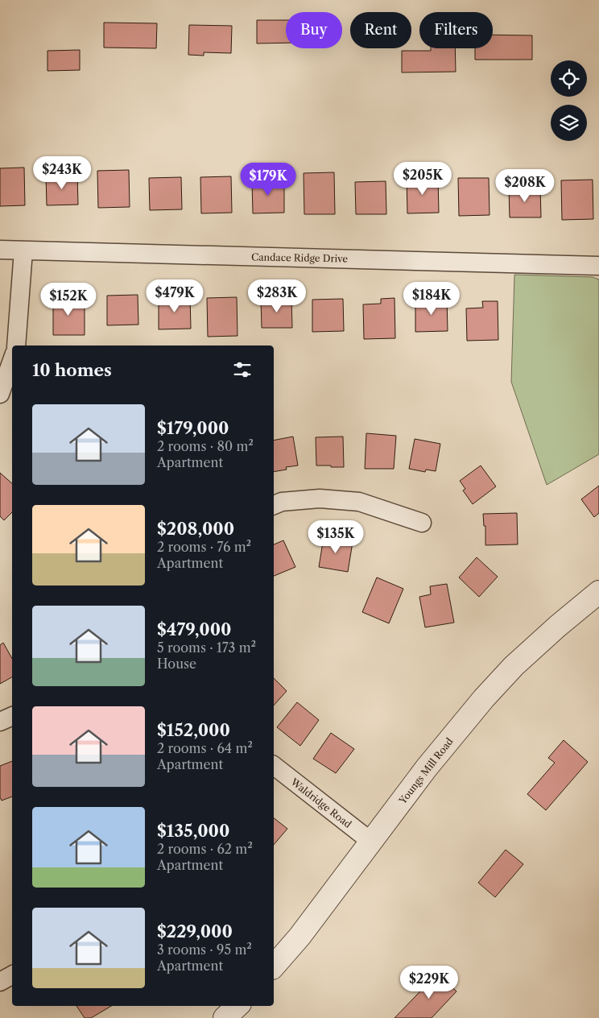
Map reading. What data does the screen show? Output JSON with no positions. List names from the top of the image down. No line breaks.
{"streets":{"street":["Candace Ridge Drive","Youngs Mill Road","Waldridge Road"]},"crossings":[["Youngs Mill Road","Waldridge Road"]],"page":{"chip":["Buy","Rent","Filters"],"price":["$243K","$205K","$179K","$208K","$479K","$283K","$184K","$152K","$135K","$229K"],"heading":"10 homes","list":[{"name":"$179,000","note":"2 rooms · 80 m² · Apartment"},{"name":"$208,000","note":"2 rooms · 76 m² · Apartment"},{"name":"$479,000","note":"5 rooms · 173 m² · House"},{"name":"$152,000","note":"2 rooms · 64 m² · Apartment"},{"name":"$135,000","note":"2 rooms · 62 m² · Apartment"},{"name":"$229,000","note":"3 rooms · 95 m² · Apartment"}]}}
